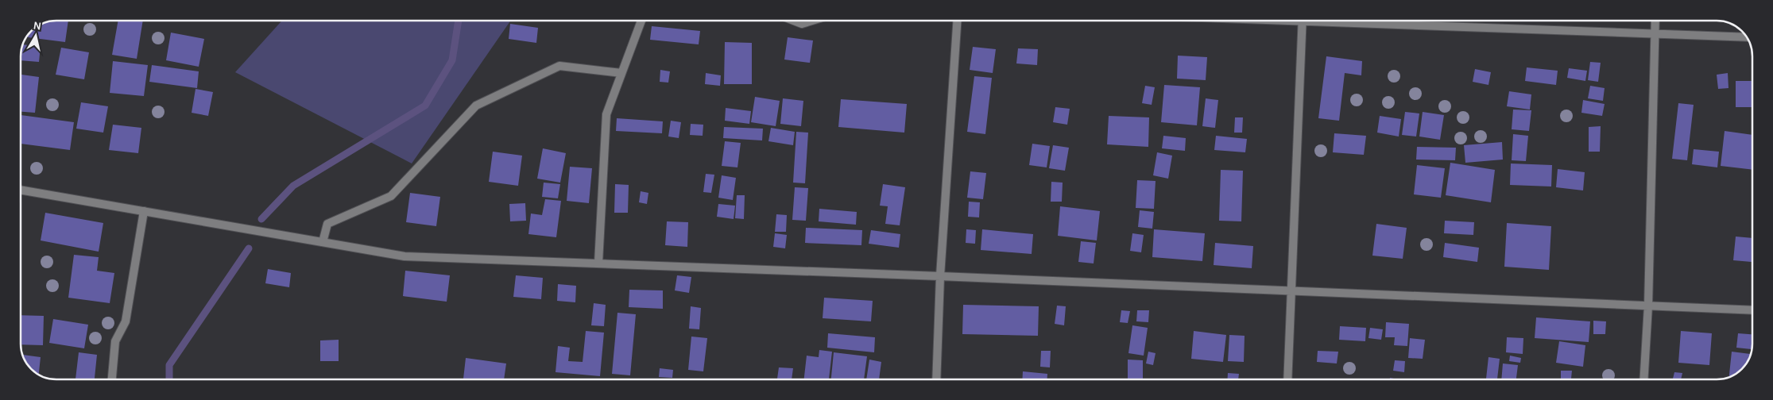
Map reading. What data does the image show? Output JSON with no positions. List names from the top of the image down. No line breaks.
{"north":"top"}
